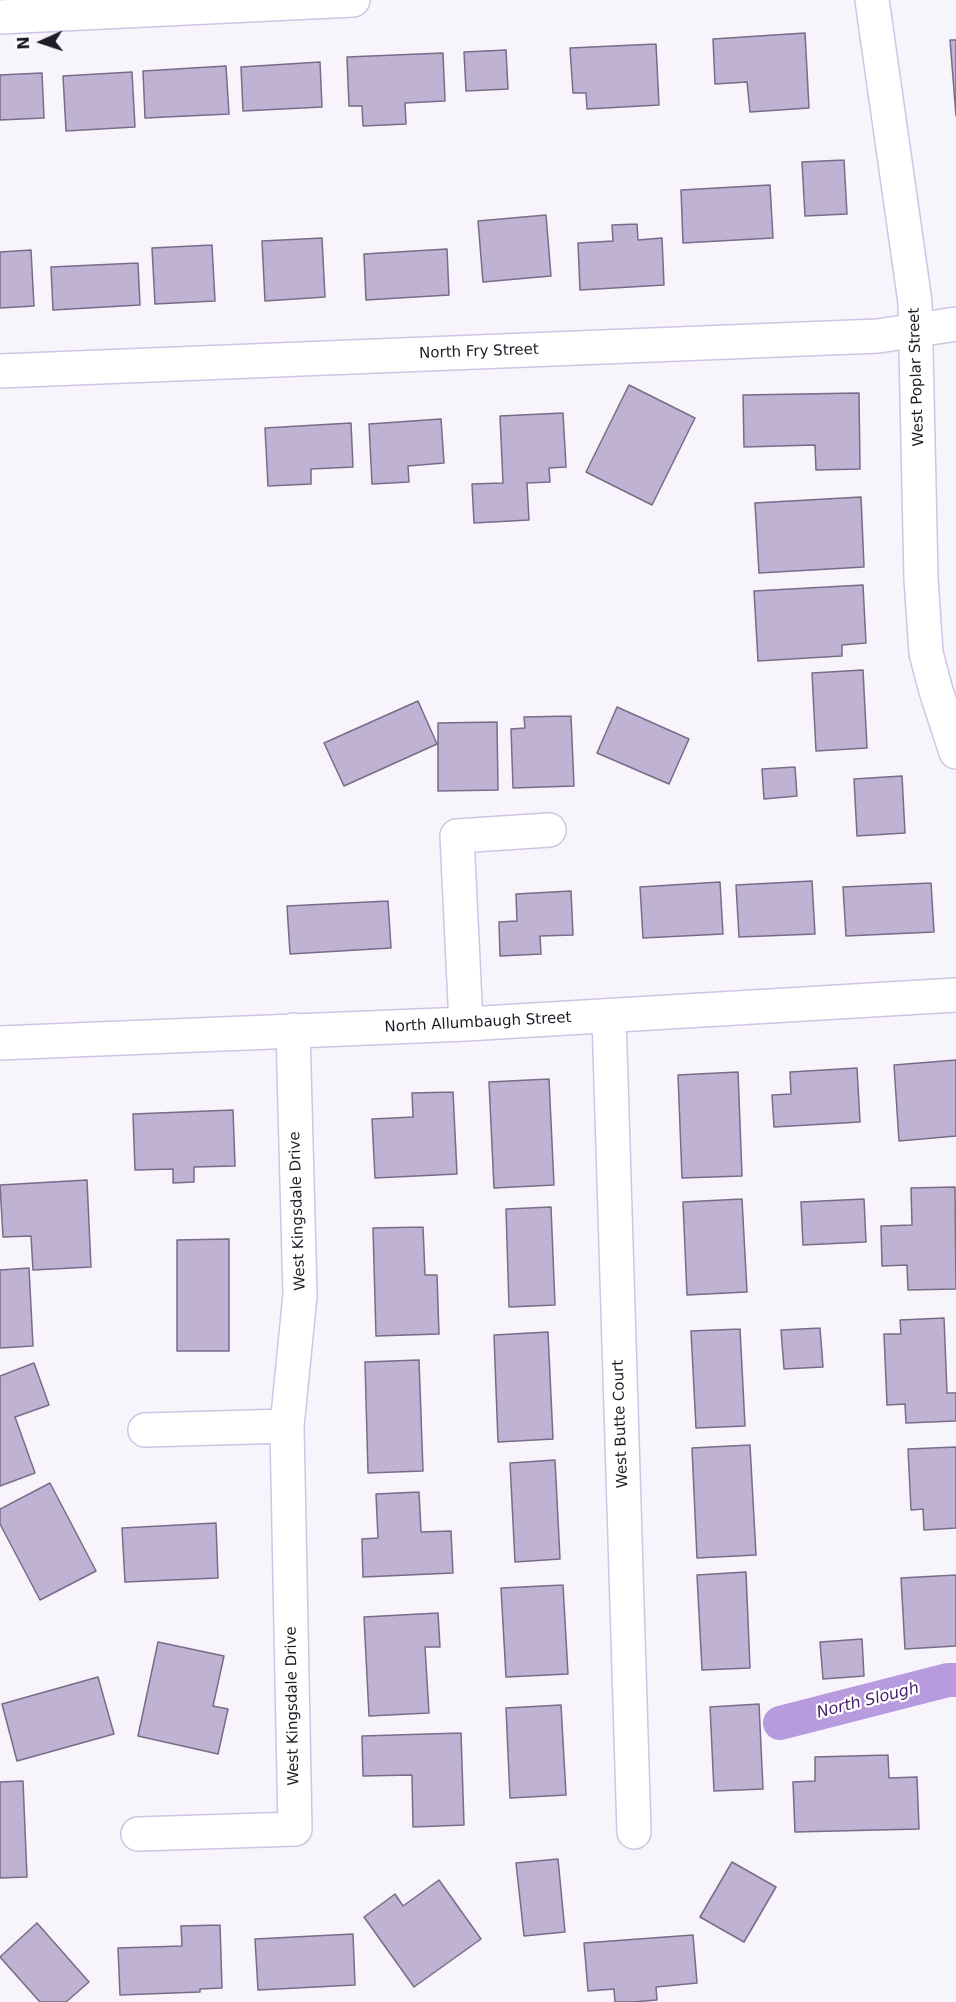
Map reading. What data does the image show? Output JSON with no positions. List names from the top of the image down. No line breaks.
{"streets":{"street":["North Fry Street","West Poplar Street","North Allumbaugh Street","West Kingsdale Drive","West Butte Court"]},"crossings":[["North Fry Street","West Poplar Street"],["North Allumbaugh Street","West Kingsdale Drive"],["North Allumbaugh Street","West Butte Court"]],"water":["North Slough"],"north":"left"}
